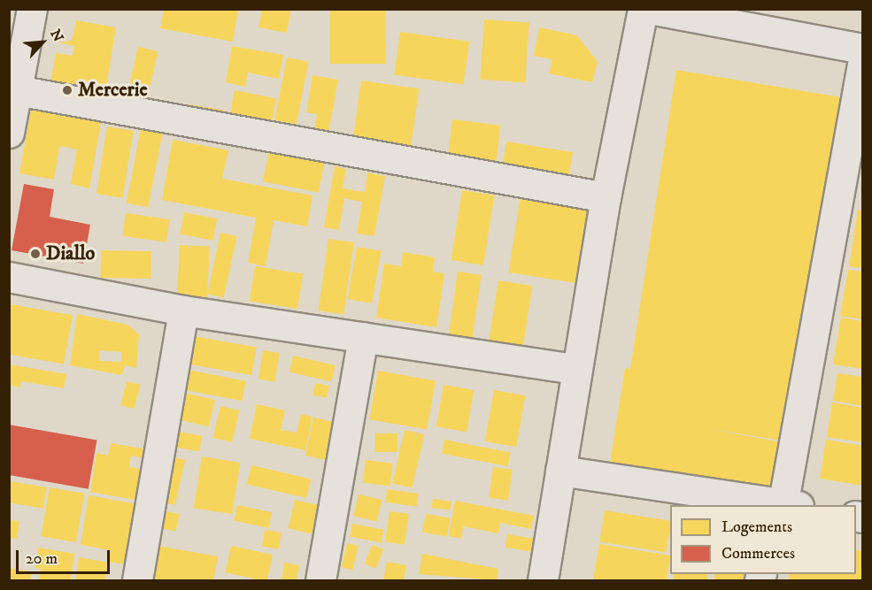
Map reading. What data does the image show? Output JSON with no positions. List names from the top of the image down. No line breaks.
{"places":["Mercerie","Diallo"],"legend":["Logements","Commerces"],"scale_bar":"20 m","north":"top right"}
